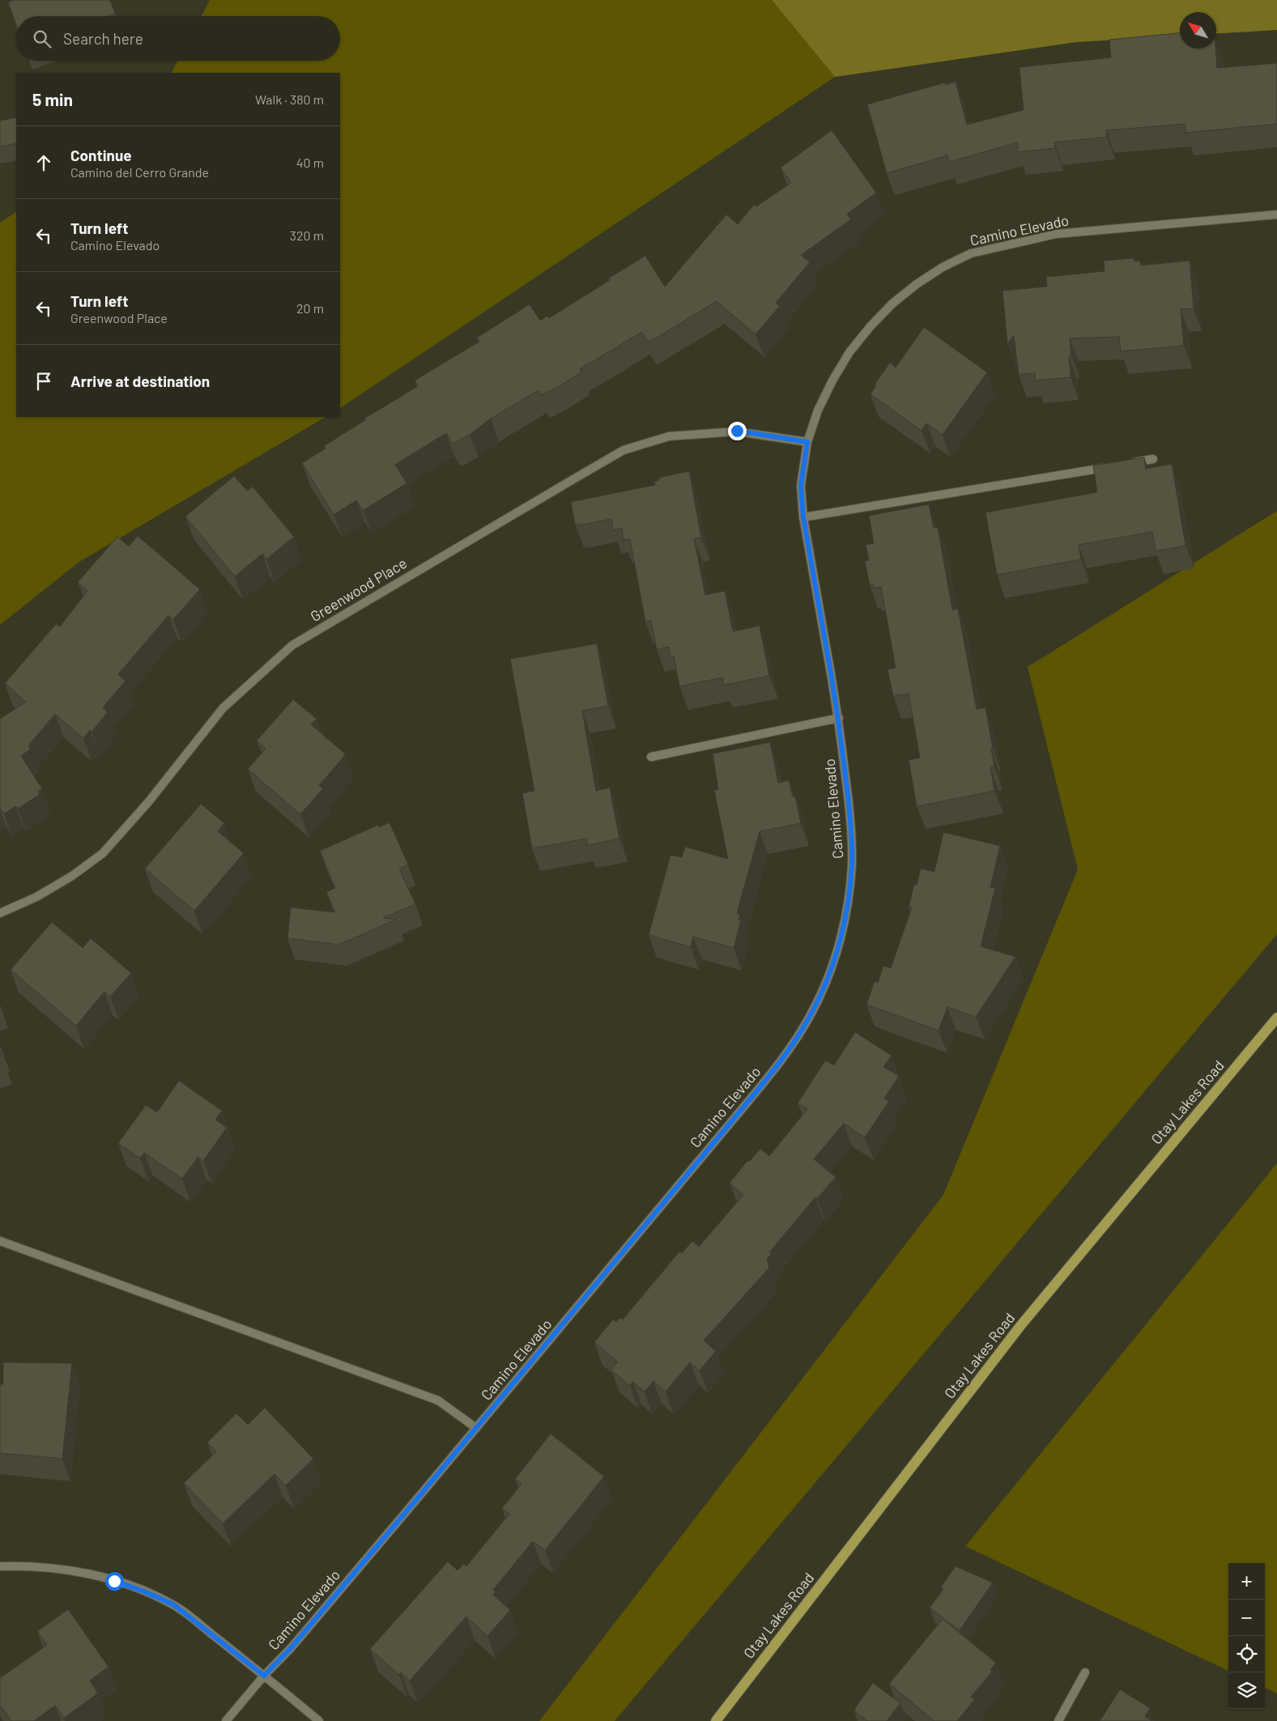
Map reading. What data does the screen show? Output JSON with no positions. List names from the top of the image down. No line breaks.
{"streets":{"main road":["Otay Lakes Road"],"street":["Camino Elevado","Greenwood Place"]},"crossings":[["Camino Elevado","Greenwood Place"]],"north":"top left","page":{"search":"Search here","heading":["5 min","Walk · 380 m"],"list":[["Continue","Camino del Cerro Grande","40 m"],["Turn left","Camino Elevado","320 m"],["Turn left","Greenwood Place","20 m"],"Arrive at destination"],"map_buttons":["+","−"]}}
